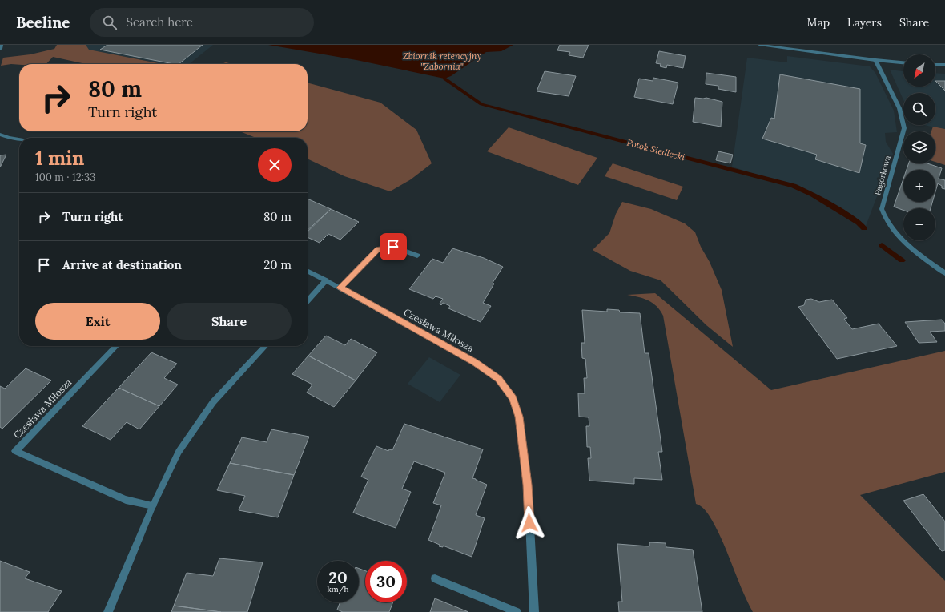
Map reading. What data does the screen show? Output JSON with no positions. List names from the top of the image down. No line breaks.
{"streets":{"street":["Pagórkowa","Czesława Miłosza"]},"water":["Zbiornik retencyjny \"Zabornia\"","Potok Siedlecki"],"north":"bottom left","page":{"header":"Beeline","search":"Search here","nav":["Map","Layers","Share"],"map_buttons":["+","−"],"turn":["80 m","Turn right"],"heading":["1 min","100 m · 12:33"],"list":[{"name":"Turn right","value":"80 m"},{"name":"Arrive at destination","value":"20 m"}],"buttons":["Exit","Share"],"speed":"20 km/h","limit":"30"}}
